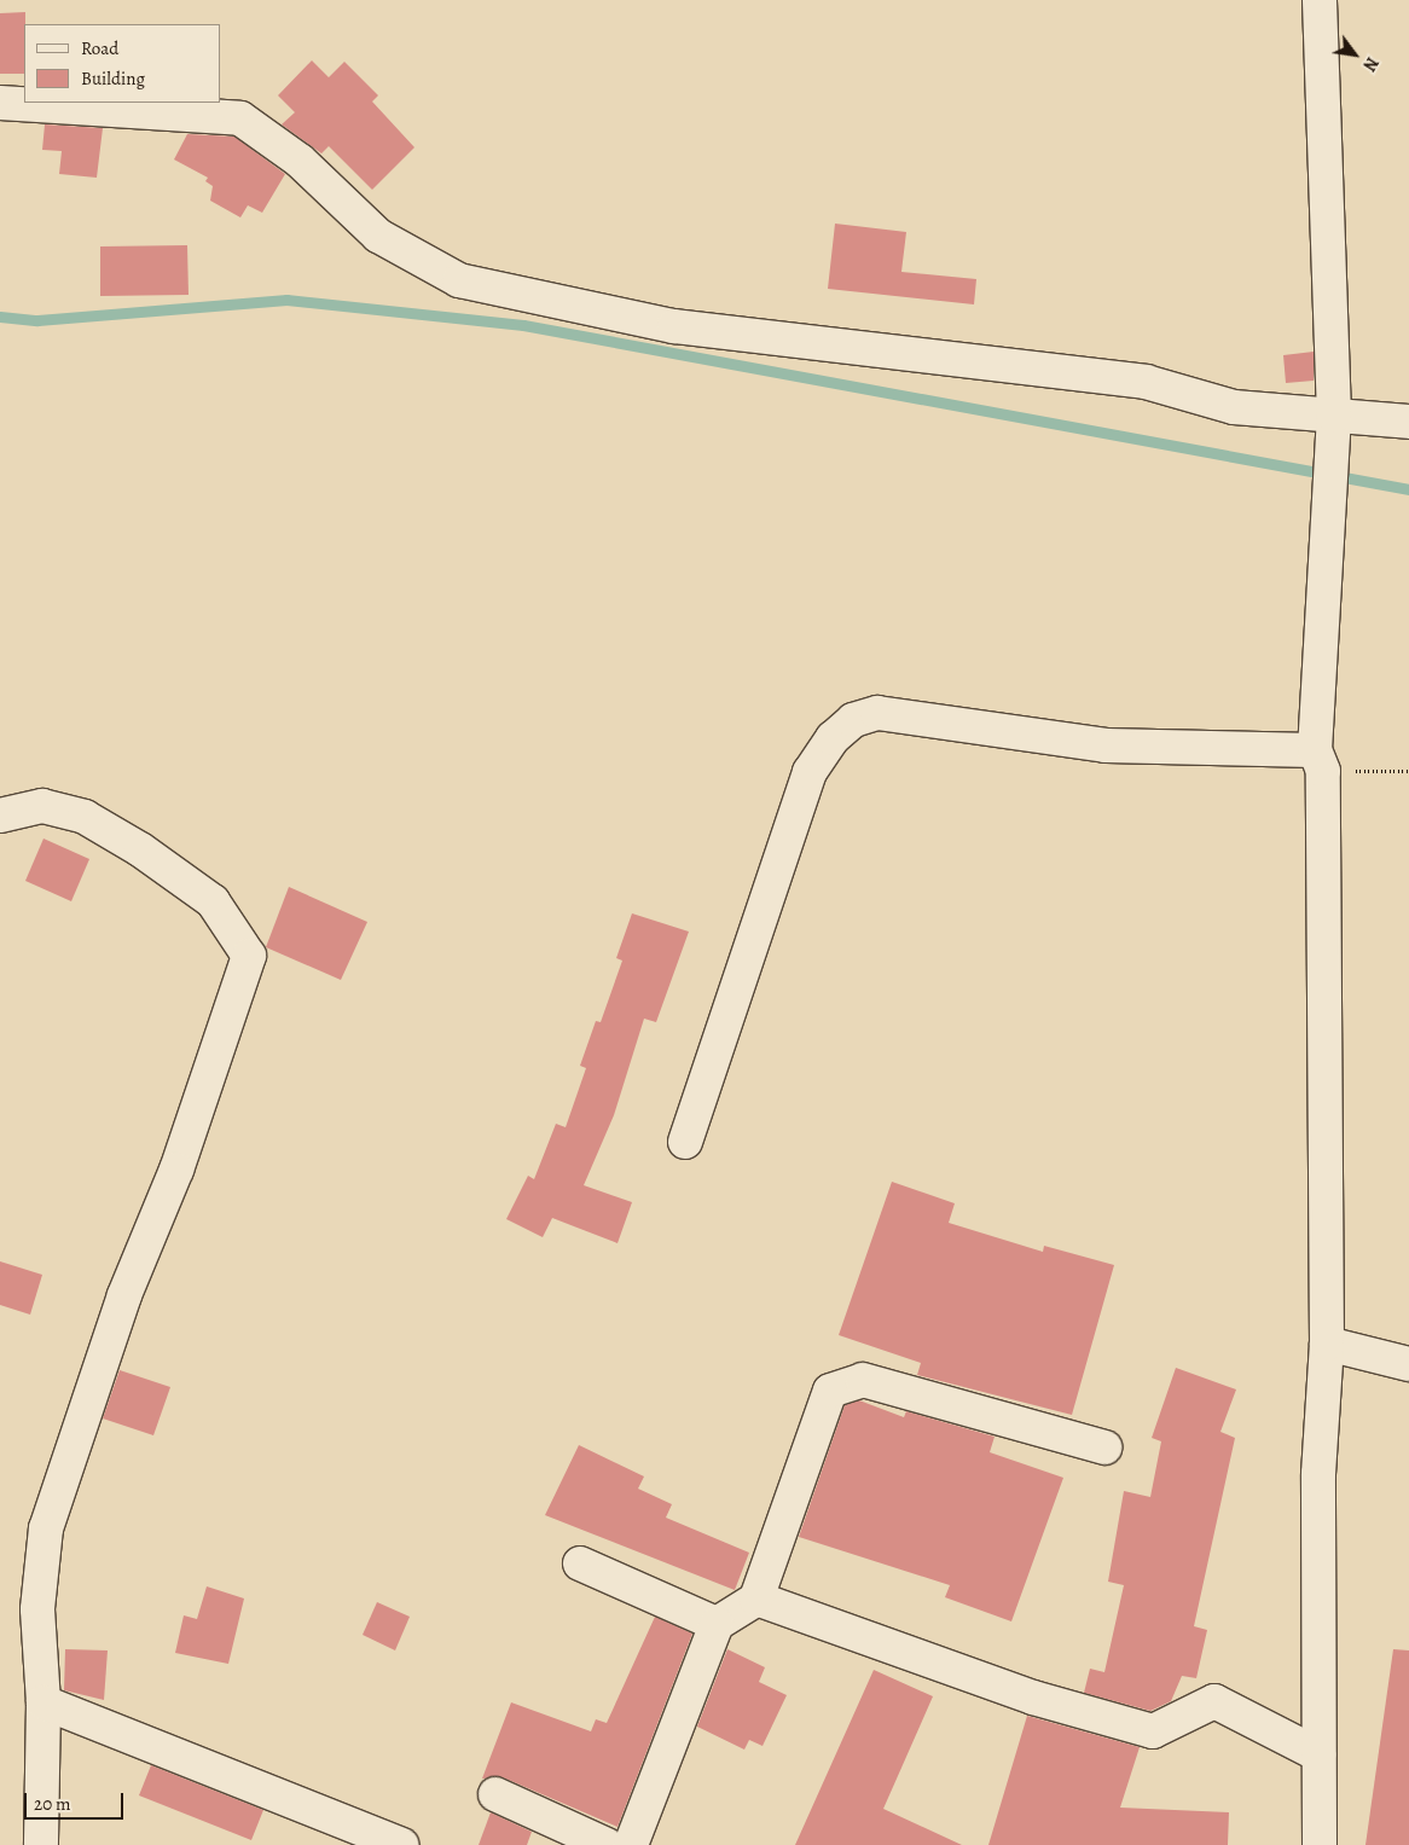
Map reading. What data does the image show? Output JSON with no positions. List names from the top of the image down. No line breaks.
{"legend":["Road","Building"],"scale_bar":"20 m","north":"bottom right"}
